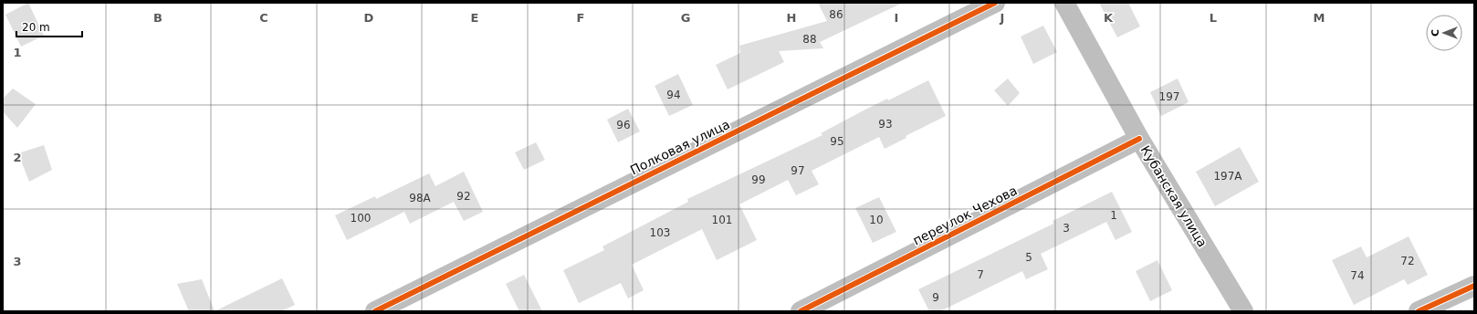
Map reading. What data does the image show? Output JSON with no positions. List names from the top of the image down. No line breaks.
{"streets":{"street":["Полковая улица","Кубанская улица","переулок Чехова"]},"crossings":[["Кубанская улица","переулок Чехова"]],"house_numbers":["86","88","94","197","93","96","95","97","197А","99","92","98А","1","100","101","10","3","103","5","72","7","74","9"],"scale_bar":"20 m","north":"left","grid":{"columns":["B","C","D","E","F","G","H","I","J","K","L","M"],"rows":["1","2","3"]}}
